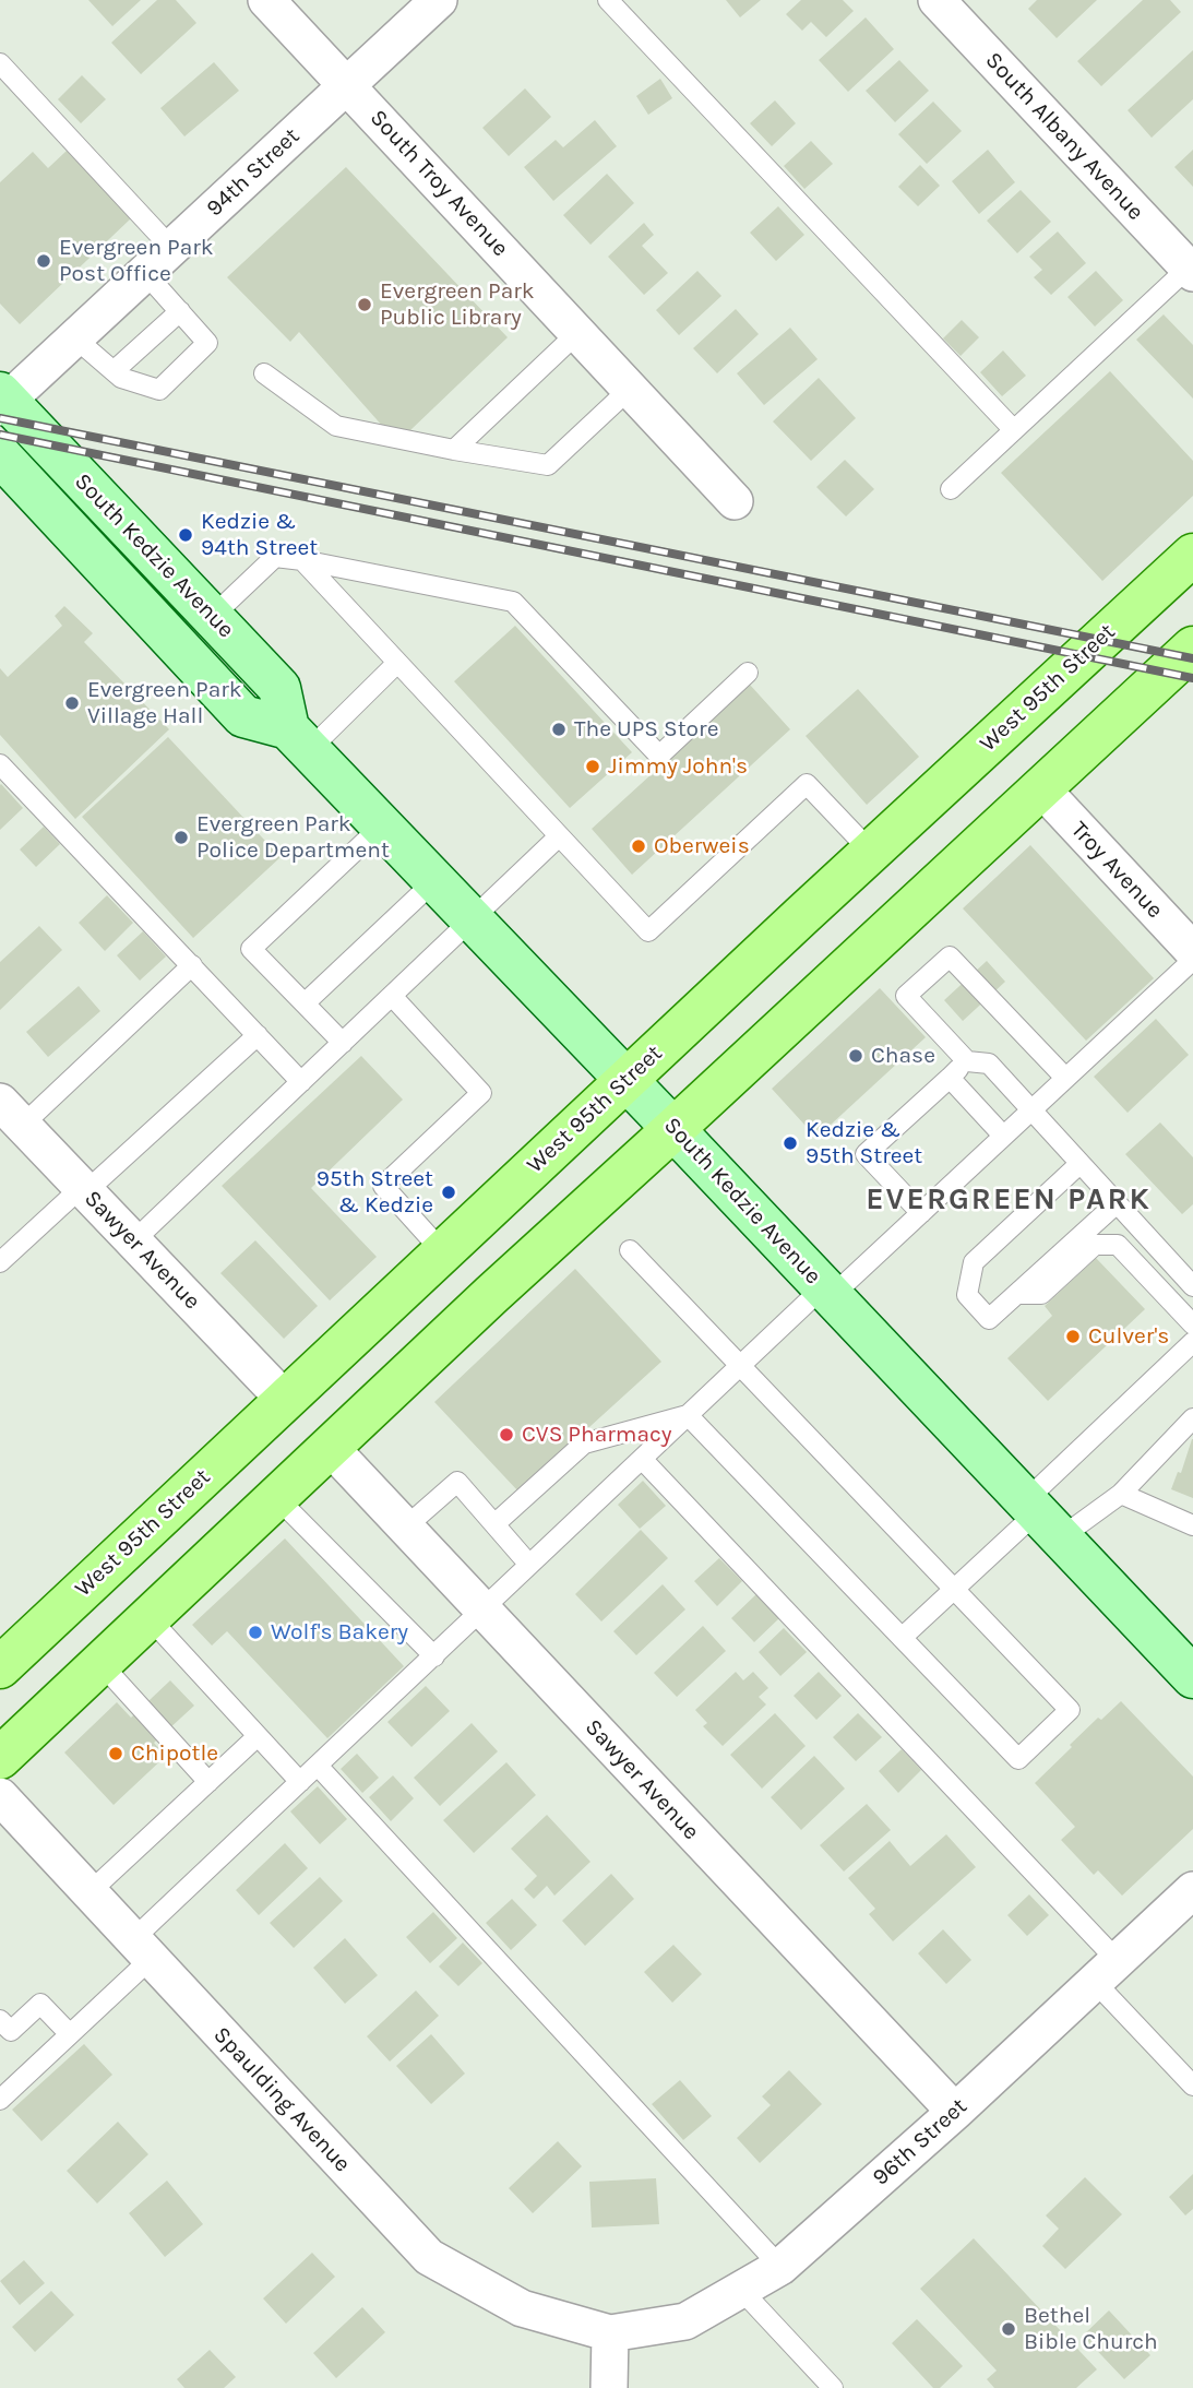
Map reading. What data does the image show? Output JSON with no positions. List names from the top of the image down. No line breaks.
{"streets":{"main road":["South Kedzie Avenue","West 95th Street"],"street":["South Albany Avenue","94th Street","South Troy Avenue","Troy Avenue","Sawyer Avenue","Spaulding Avenue","96th Street"]},"crossings":[["94th Street","South Troy Avenue"],["94th Street","South Kedzie Avenue"],["South Kedzie Avenue","West 95th Street"],["West 95th Street","Sawyer Avenue"],["Sawyer Avenue","96th Street"],["Spaulding Avenue","96th Street"]],"districts":["EVERGREEN PARK"],"places":["Evergreen Park Post Office","Evergreen Park Public Library","Kedzie & 94th Street","Evergreen Park Village Hall","The UPS Store","Jimmy John's","Evergreen Park Police Department","Oberweis","Chase","Kedzie & 95th Street","95th Street & Kedzie","Culver's","CVS Pharmacy","Wolf's Bakery","Chipotle","Bethel Bible Church"]}
